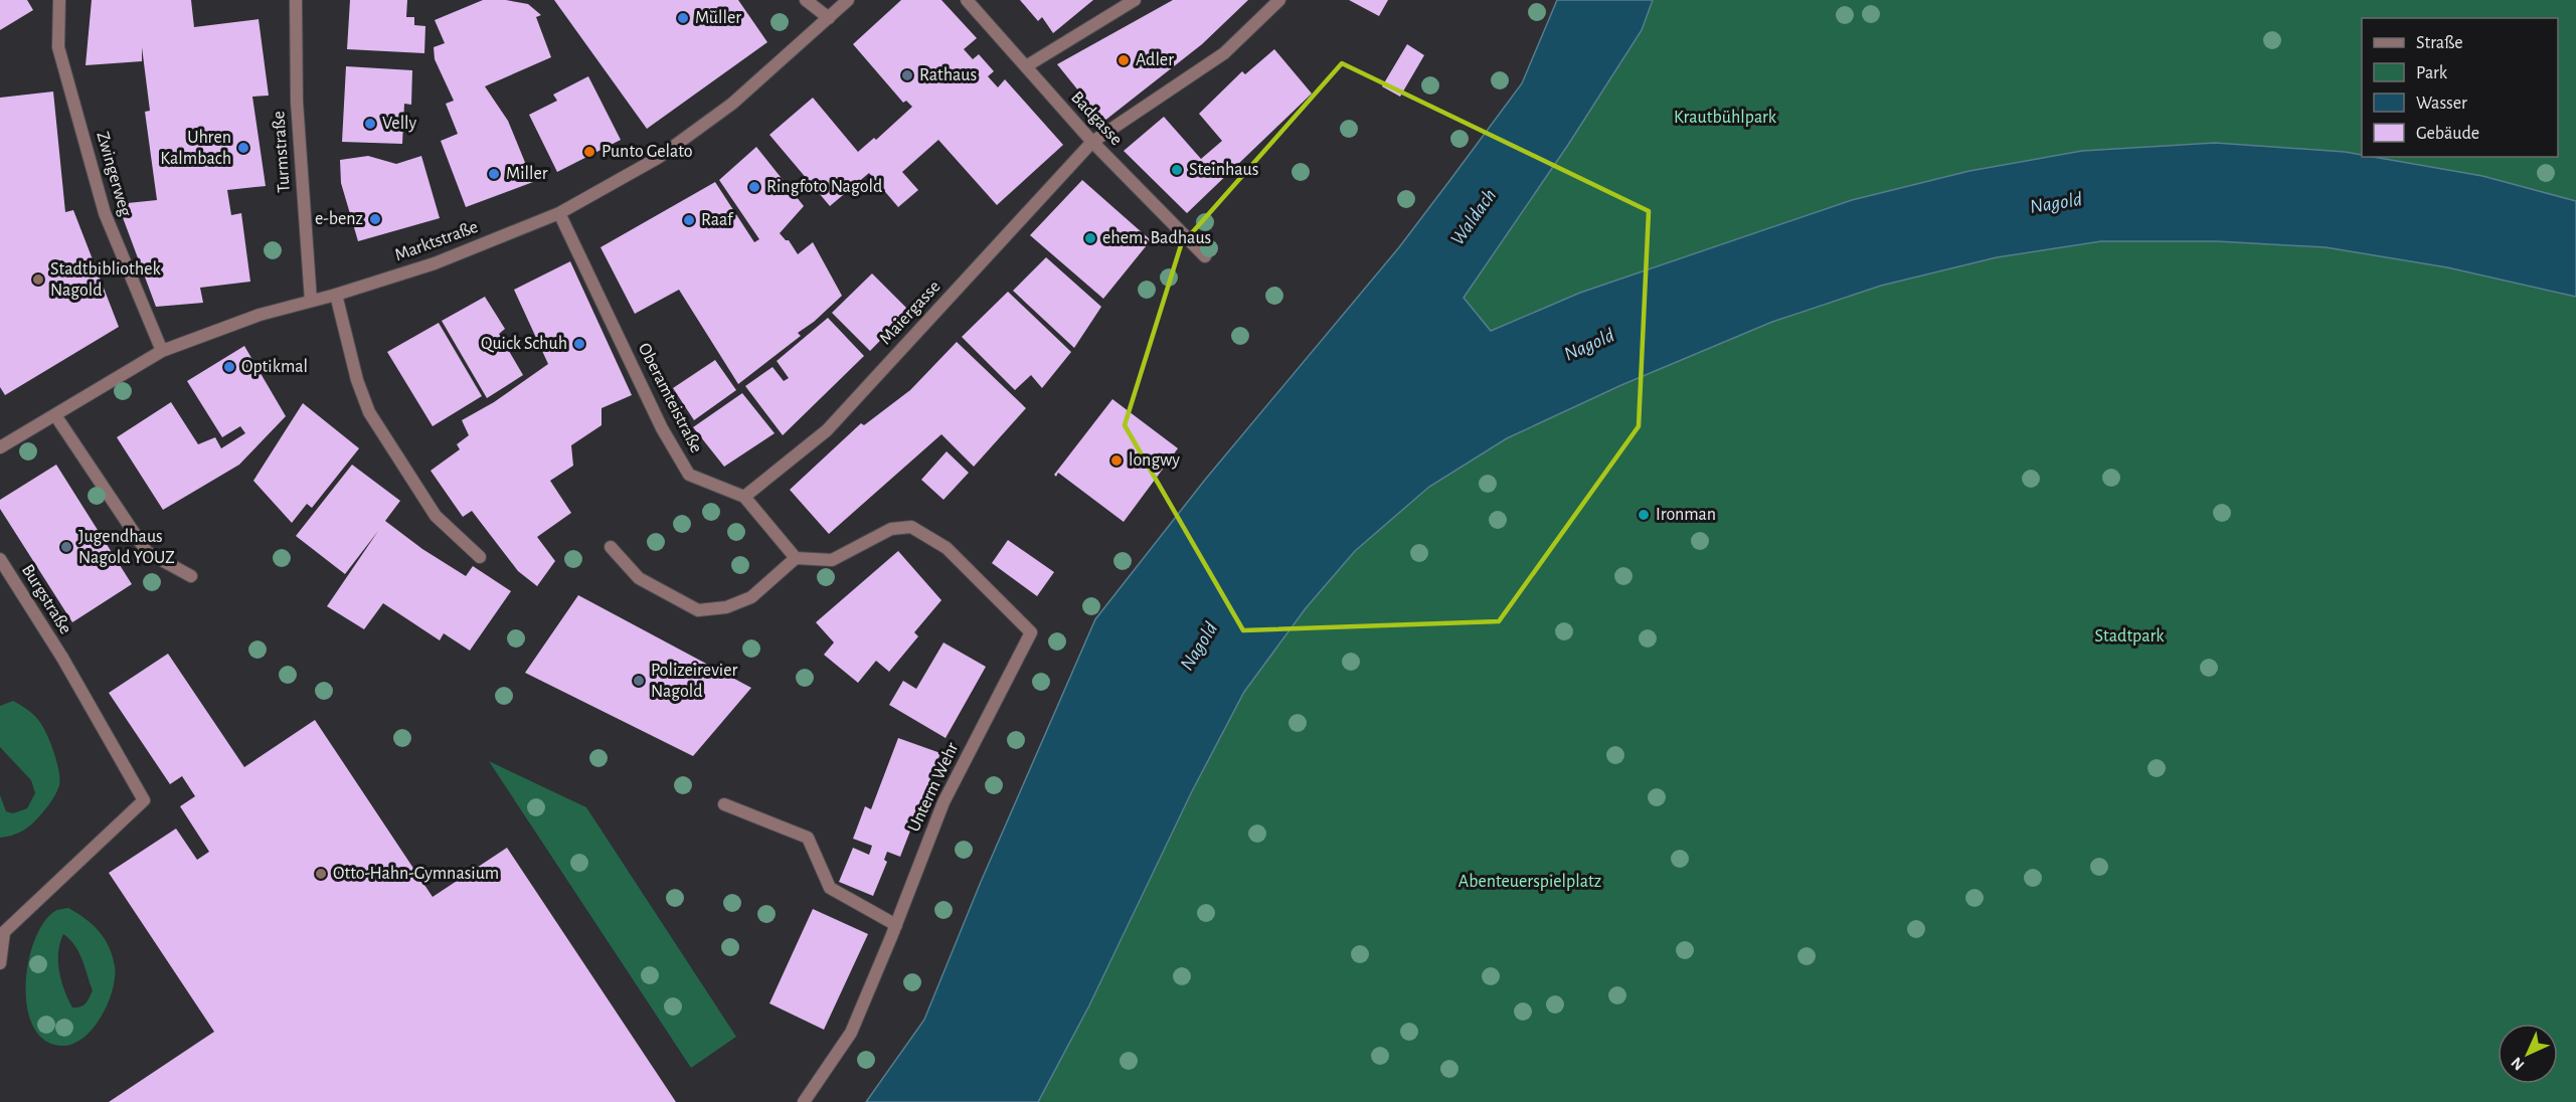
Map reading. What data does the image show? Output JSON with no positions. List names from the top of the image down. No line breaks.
{"streets":{"street":["Badgasse","Turmstraße","Zwingerweg","Marktstraße","Maiergasse","Oberamteistraße","Burgstraße","Unterm Wehr"]},"crossings":[["Badgasse","Maiergasse"],["Turmstraße","Marktstraße"],["Zwingerweg","Marktstraße"],["Marktstraße","Oberamteistraße"],["Maiergasse","Oberamteistraße"],["Oberamteistraße","Unterm Wehr"]],"water":["Nagold","Waldach"],"parks":["Krautbühlpark","Stadtpark","Abenteuerspielplatz"],"places":["Müller","Adler","Rathaus","Velly","Uhren Kalmbach","Punto Gelato","Steinhaus","Miller","Ringfoto Nagold","e-benz","Raaf","ehem. Badhaus","Stadtbibliothek Nagold","Quick Schuh","Optikmal","longwy","Ironman","Jugendhaus Nagold YOUZ","Polizeirevier Nagold","Otto-Hahn-Gymnasium"],"legend":["Straße","Park","Wasser","Gebäude"],"north":"bottom left"}
